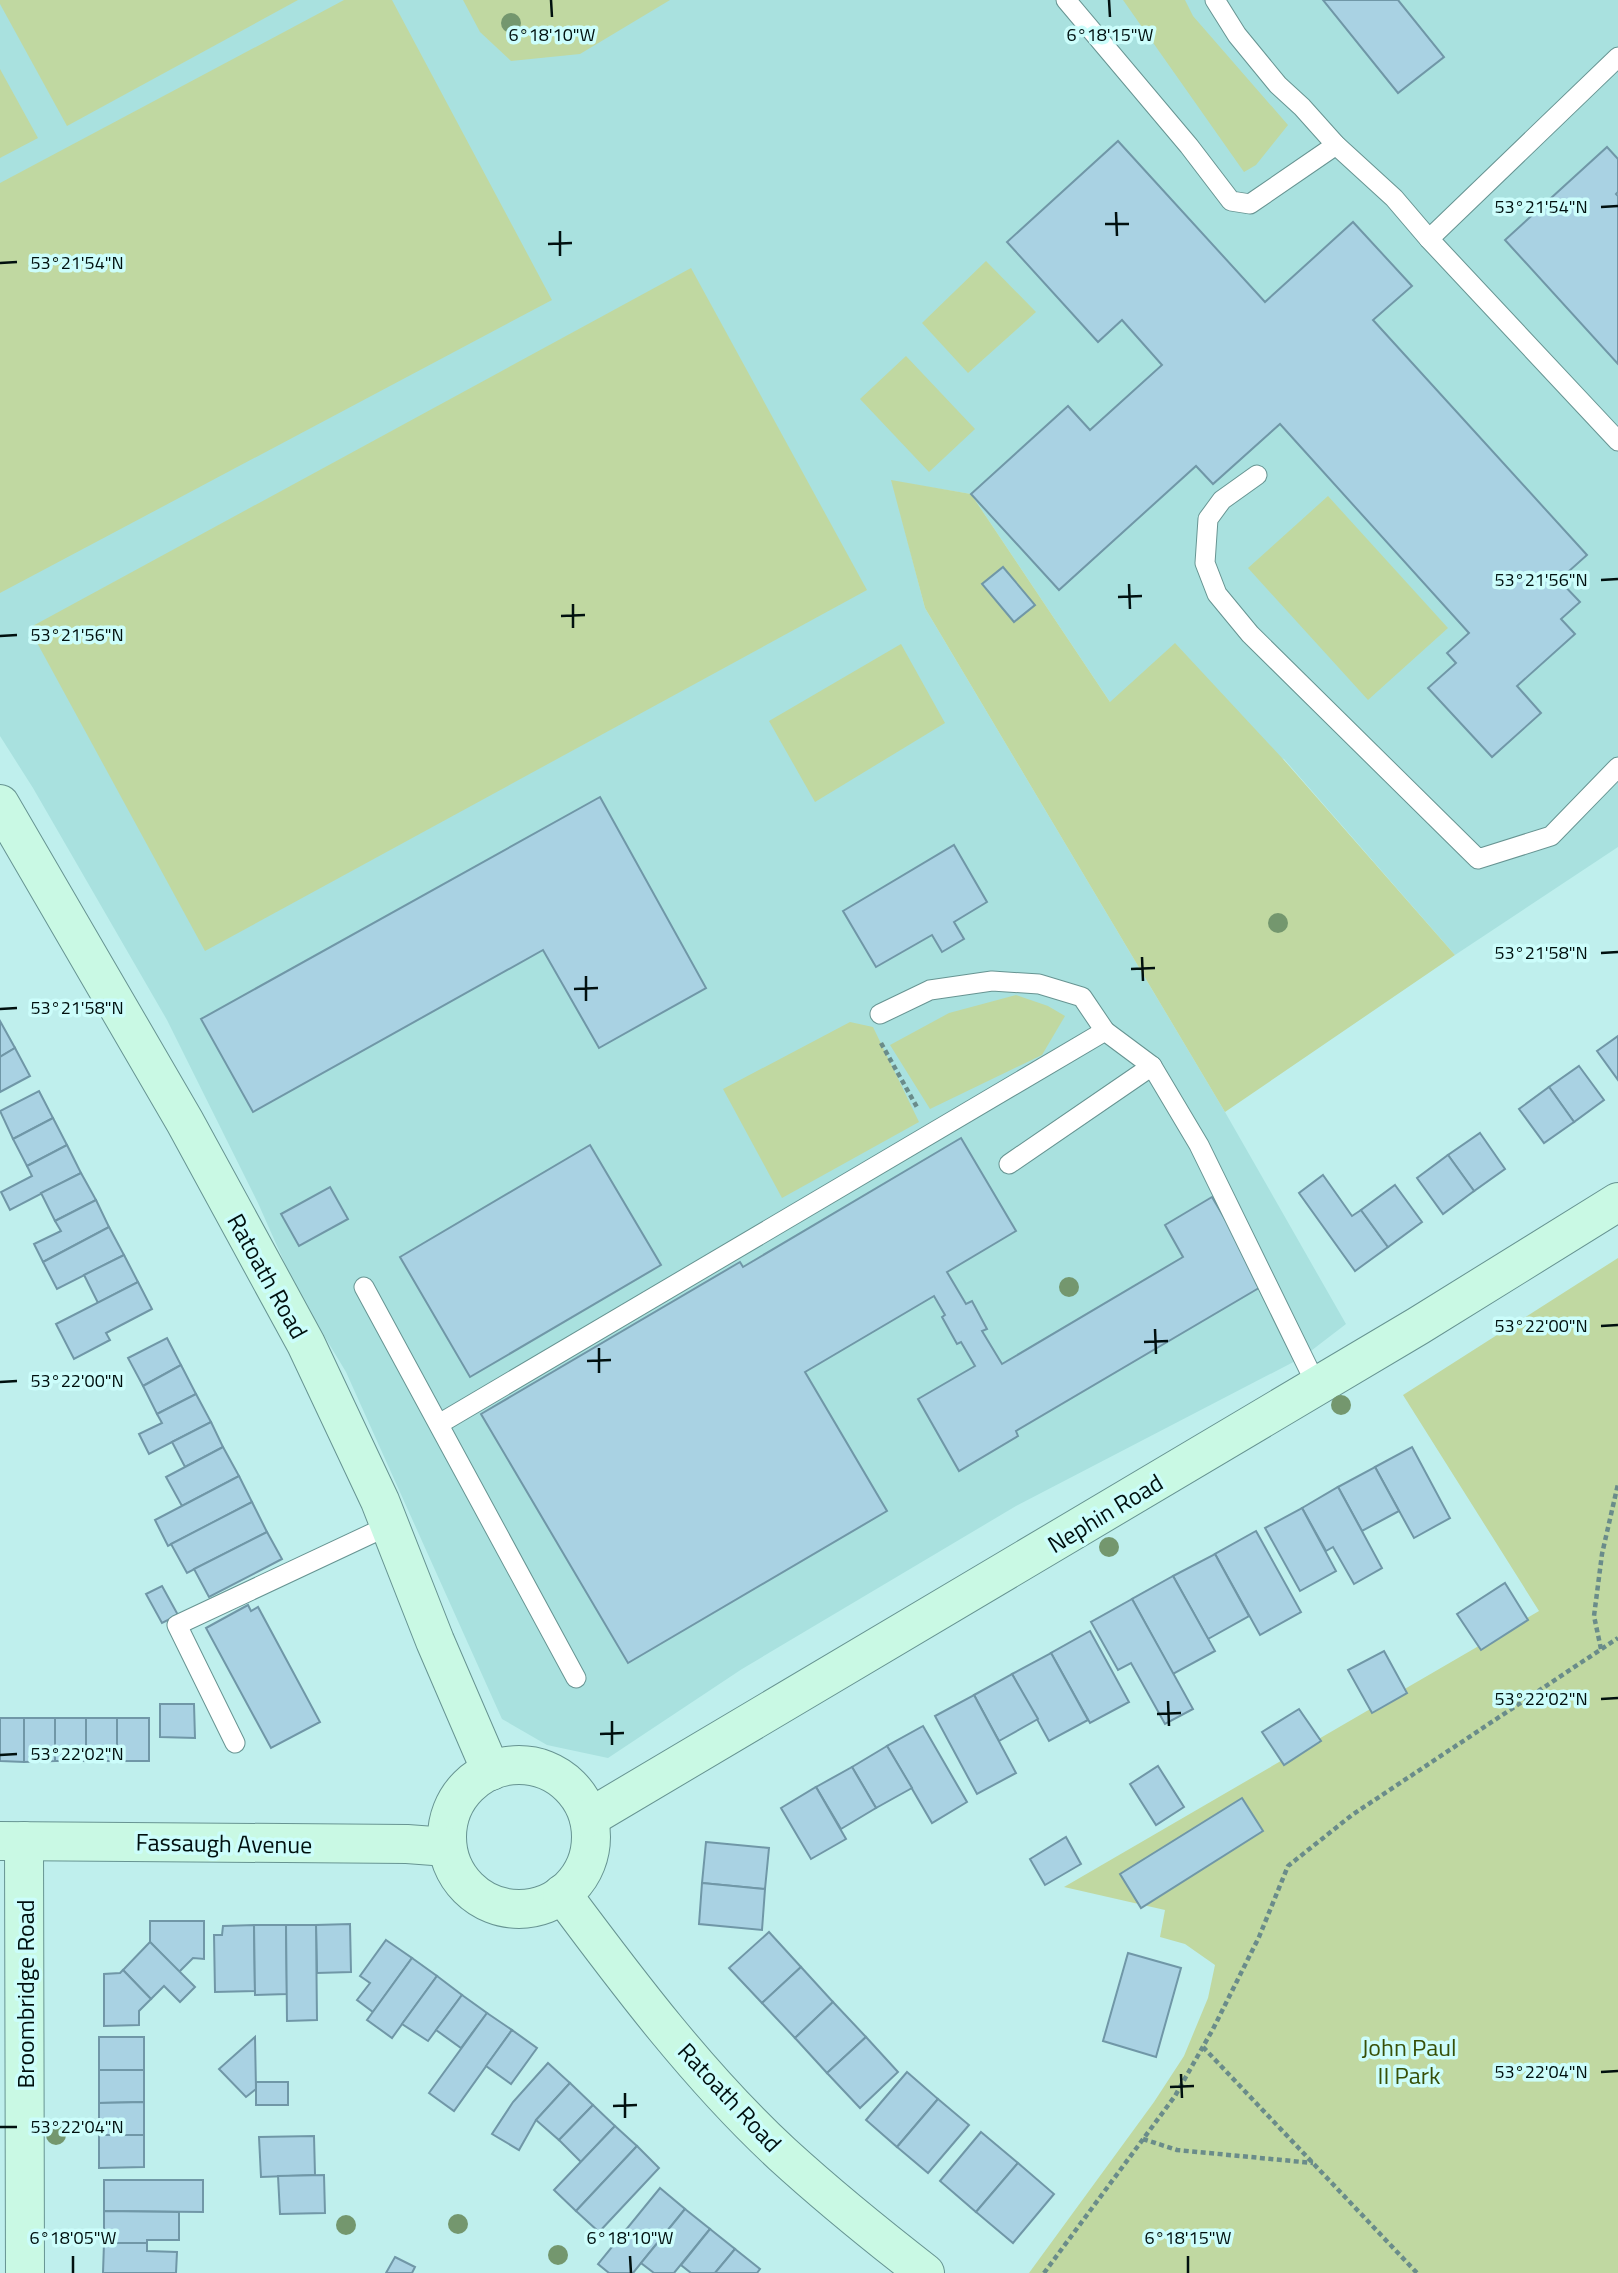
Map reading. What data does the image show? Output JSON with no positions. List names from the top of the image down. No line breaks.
{"streets":{"main road":["Ratoath Road","Nephin Road","Fassaugh Avenue","Broombridge Road"]},"crossings":[["Ratoath Road","Nephin Road"],["Ratoath Road","Fassaugh Avenue"],["Nephin Road","Fassaugh Avenue"],["Fassaugh Avenue","Broombridge Road"]],"parks":["John Paul II Park"],"coordinates":["6°18'10\"W","6°18'15\"W","53°21'54\"N","53°21'56\"N","53°21'58\"N","53°22'00\"N","53°22'02\"N","53°22'04\"N","6°18'05\"W"]}
